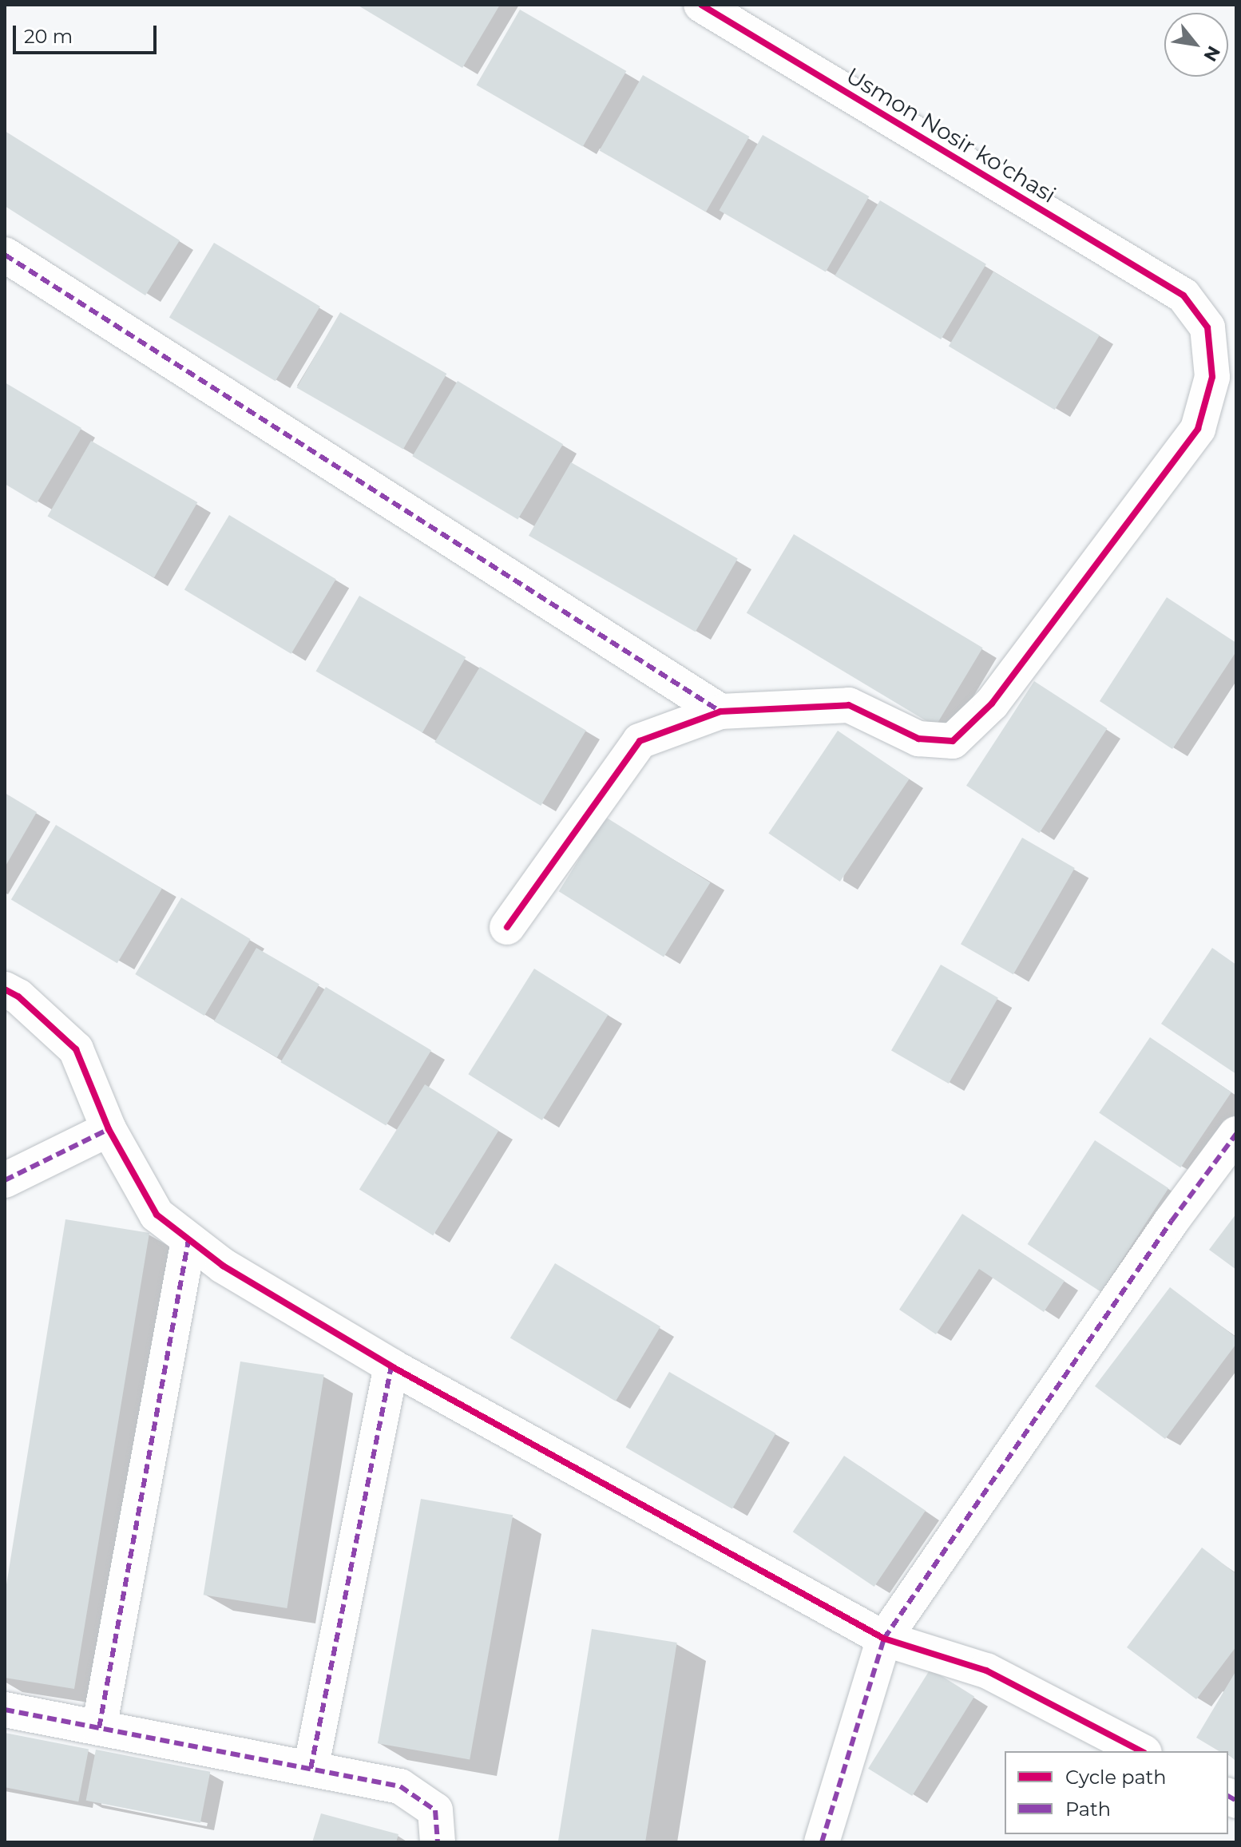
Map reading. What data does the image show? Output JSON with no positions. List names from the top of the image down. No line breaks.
{"streets":{"street":["Usmon Nosir ko'chasi"]},"legend":["Cycle path","Path"],"scale_bar":"20 m","north":"bottom right"}
